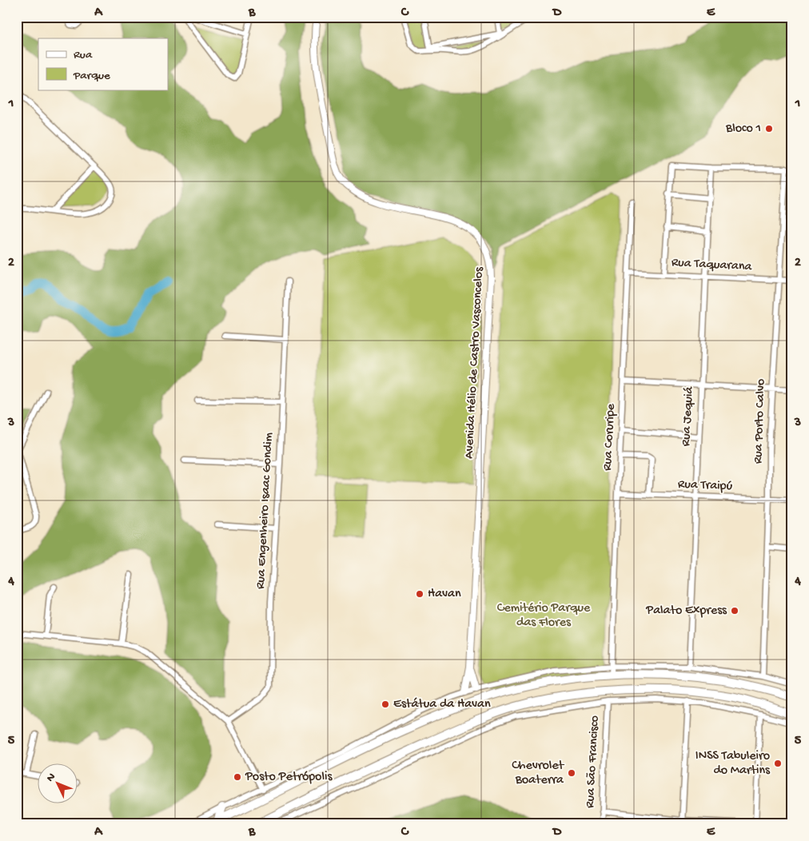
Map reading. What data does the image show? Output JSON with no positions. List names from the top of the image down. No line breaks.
{"streets":{"street":["Rua Taquarana","Avenida Hélio de Castro Vasconcelos","Rua Jequiá","Rua Porto Calvo","Rua Coruripe","Rua Traipú","Rua Engenheiro Isaac Gondim","Rua São Francisco"]},"crossings":[["Rua Taquarana","Rua Jequiá"],["Rua Taquarana","Rua Porto Calvo"],["Rua Taquarana","Rua Coruripe"],["Rua Jequiá","Rua Traipú"],["Rua Porto Calvo","Rua Traipú"],["Rua Coruripe","Rua Traipú"]],"parks":["Cemitério Parque das Flores"],"places":["Bloco 1","Havan","Palato Express","Estátua da Havan","INSS Tabuleiro do Martins","Chevrolet Boaterra","Posto Petrópolis"],"legend":["Rua","Parque"],"north":"top left","grid":{"columns":["A","B","C","D","E"],"rows":["1","2","3","4","5"]}}
